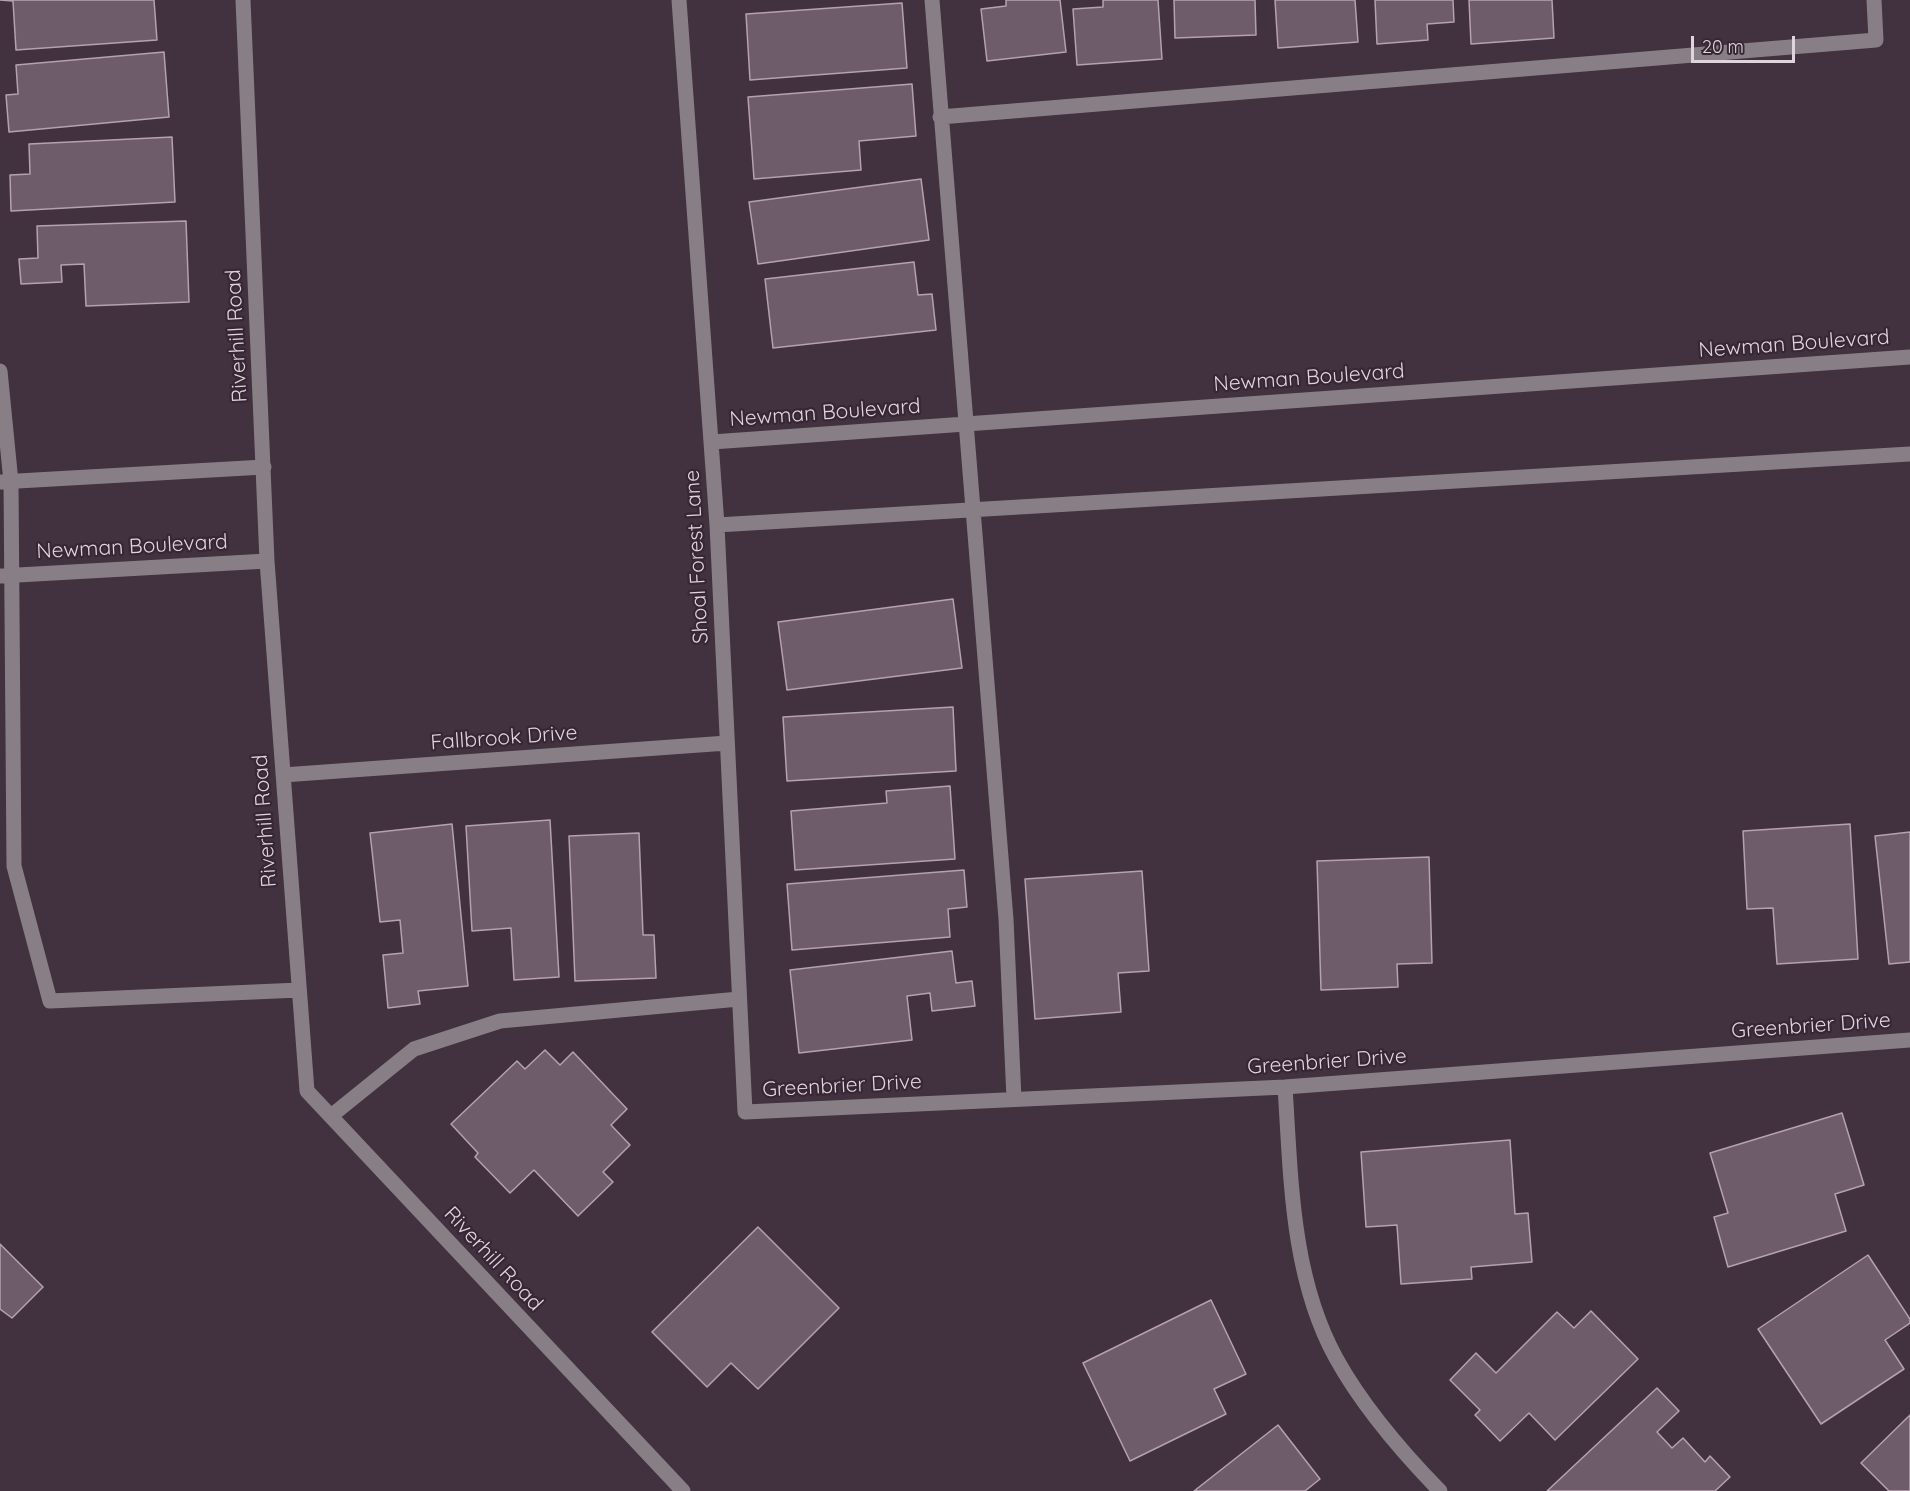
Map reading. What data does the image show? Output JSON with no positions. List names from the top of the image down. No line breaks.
{"streets":{"street":["Riverhill Road","Newman Boulevard","Shoal Forest Lane","Fallbrook Drive","Greenbrier Drive"]},"crossings":[["Riverhill Road","Newman Boulevard"],["Riverhill Road","Fallbrook Drive"],["Newman Boulevard","Shoal Forest Lane"],["Shoal Forest Lane","Fallbrook Drive"],["Shoal Forest Lane","Greenbrier Drive"]],"scale_bar":"20 m"}
